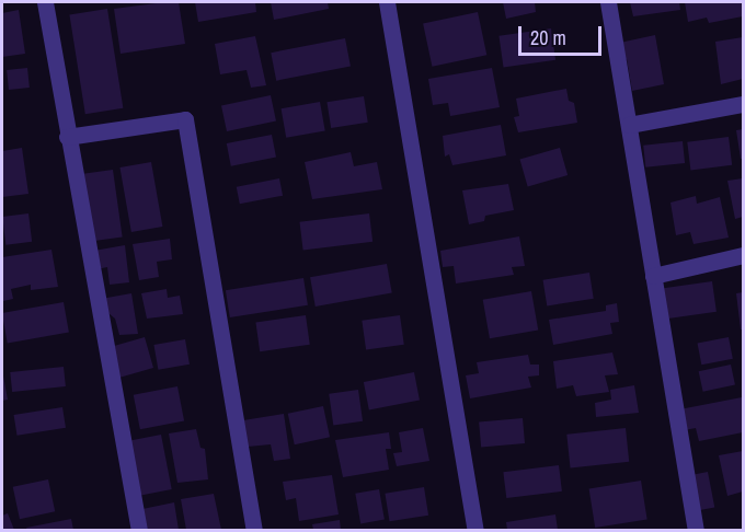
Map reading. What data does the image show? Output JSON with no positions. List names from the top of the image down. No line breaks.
{"scale_bar":"20 m"}
